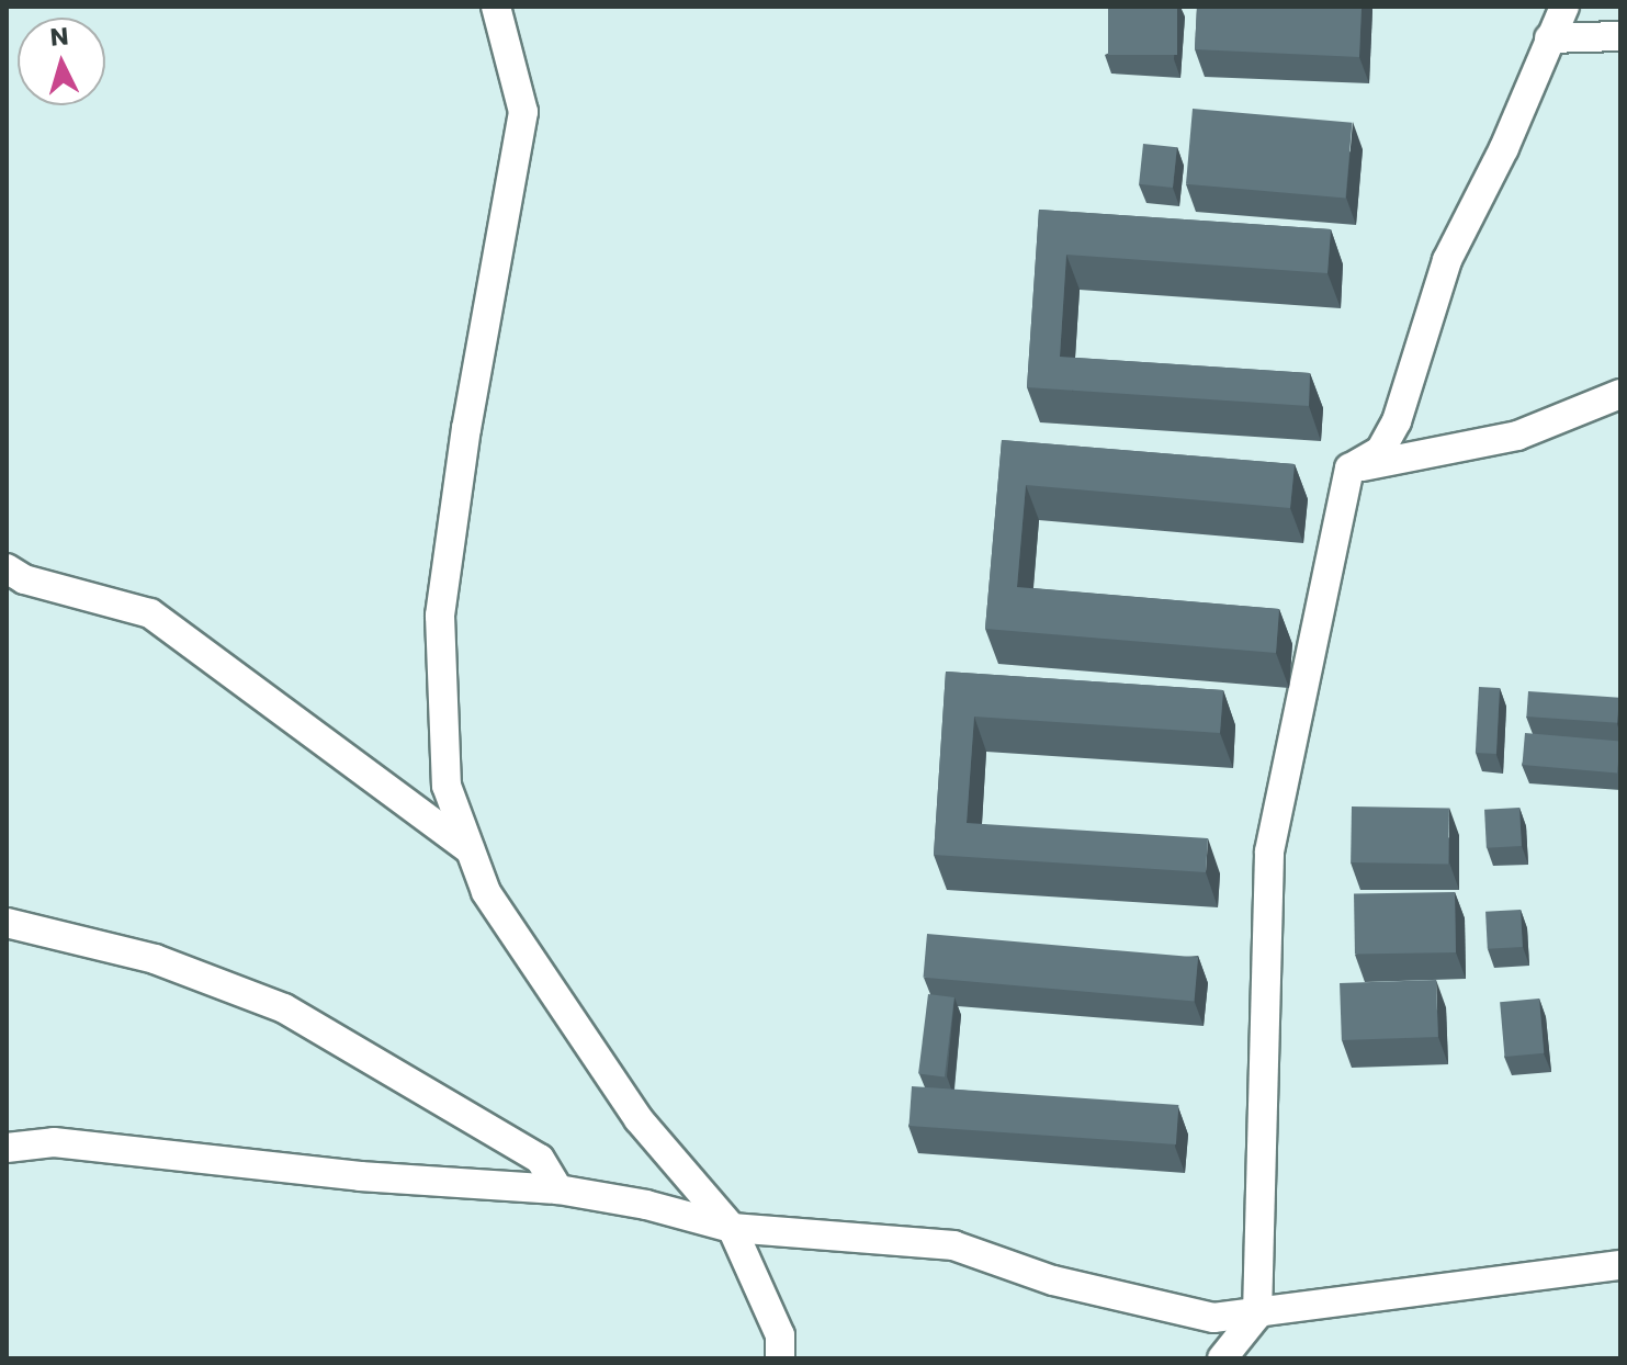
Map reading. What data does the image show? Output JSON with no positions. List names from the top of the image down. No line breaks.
{"north":"top"}
